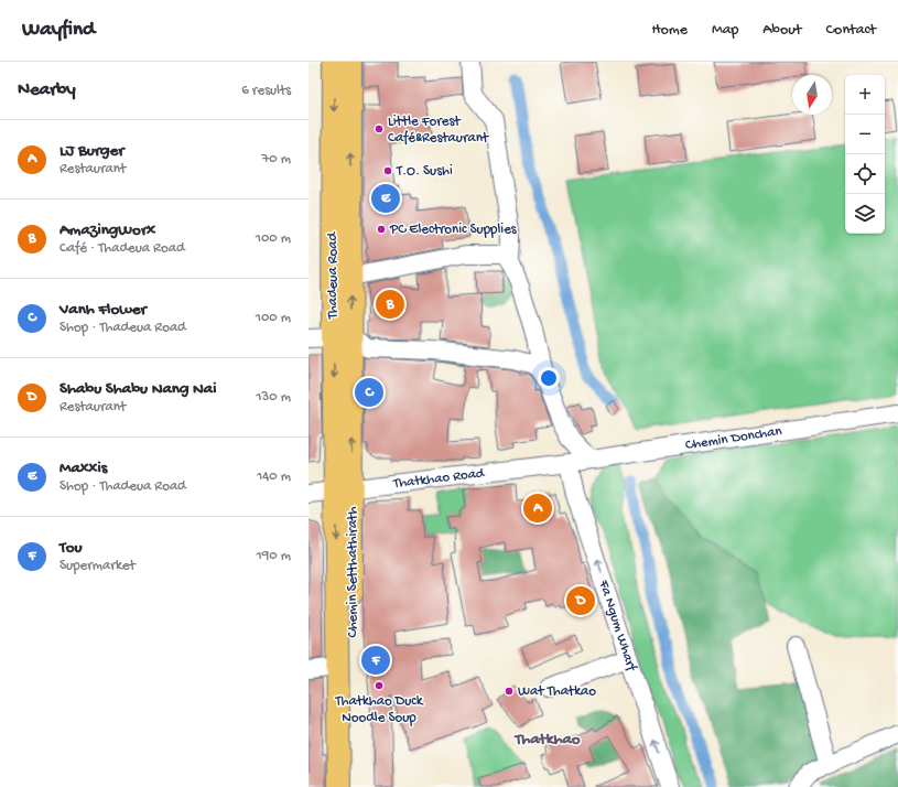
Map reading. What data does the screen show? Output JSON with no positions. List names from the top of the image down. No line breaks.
{"streets":{"main road":["Thadeua Road","Chemin Setthathirath"],"street":["Chemin Donchan","Thatkhao Road","Fa Ngum Wharf"]},"crossings":[["Thadeua Road","Thatkhao Road"],["Thadeua Road","Chemin Setthathirath"],["Chemin Donchan","Thatkhao Road"],["Chemin Donchan","Fa Ngum Wharf"],["Thatkhao Road","Chemin Setthathirath"],["Thatkhao Road","Fa Ngum Wharf"]],"one_way":["Fa Ngum Wharf"],"districts":["Thatkhao"],"places":["Little Forest Café&Restaurant","T.O. Sushi","PC Electronic Supplies","Thatkhao Duck Noodle Soup","Wat Thatkao"],"north":"bottom","page":{"header":"Wayfind","nav":["Home","Map","About","Contact"],"heading":["Nearby","6 results"],"map_buttons":["+","−"],"list":[{"mark":"A","name":"LJ Burger","note":"Restaurant","value":"70 m"},{"mark":"B","name":"AmazingWorx","note":"Café · Thadeua Road","value":"100 m"},{"mark":"C","name":"Vanh Flower","note":"Shop · Thadeua Road","value":"100 m"},{"mark":"D","name":"Shabu Shabu Nang Nai","note":"Restaurant","value":"130 m"},{"mark":"E","name":"Maxxis","note":"Shop · Thadeua Road","value":"140 m"},{"mark":"F","name":"Tou","note":"Supermarket","value":"190 m"}],"pins":["E","B","C","A","D","F"]}}
